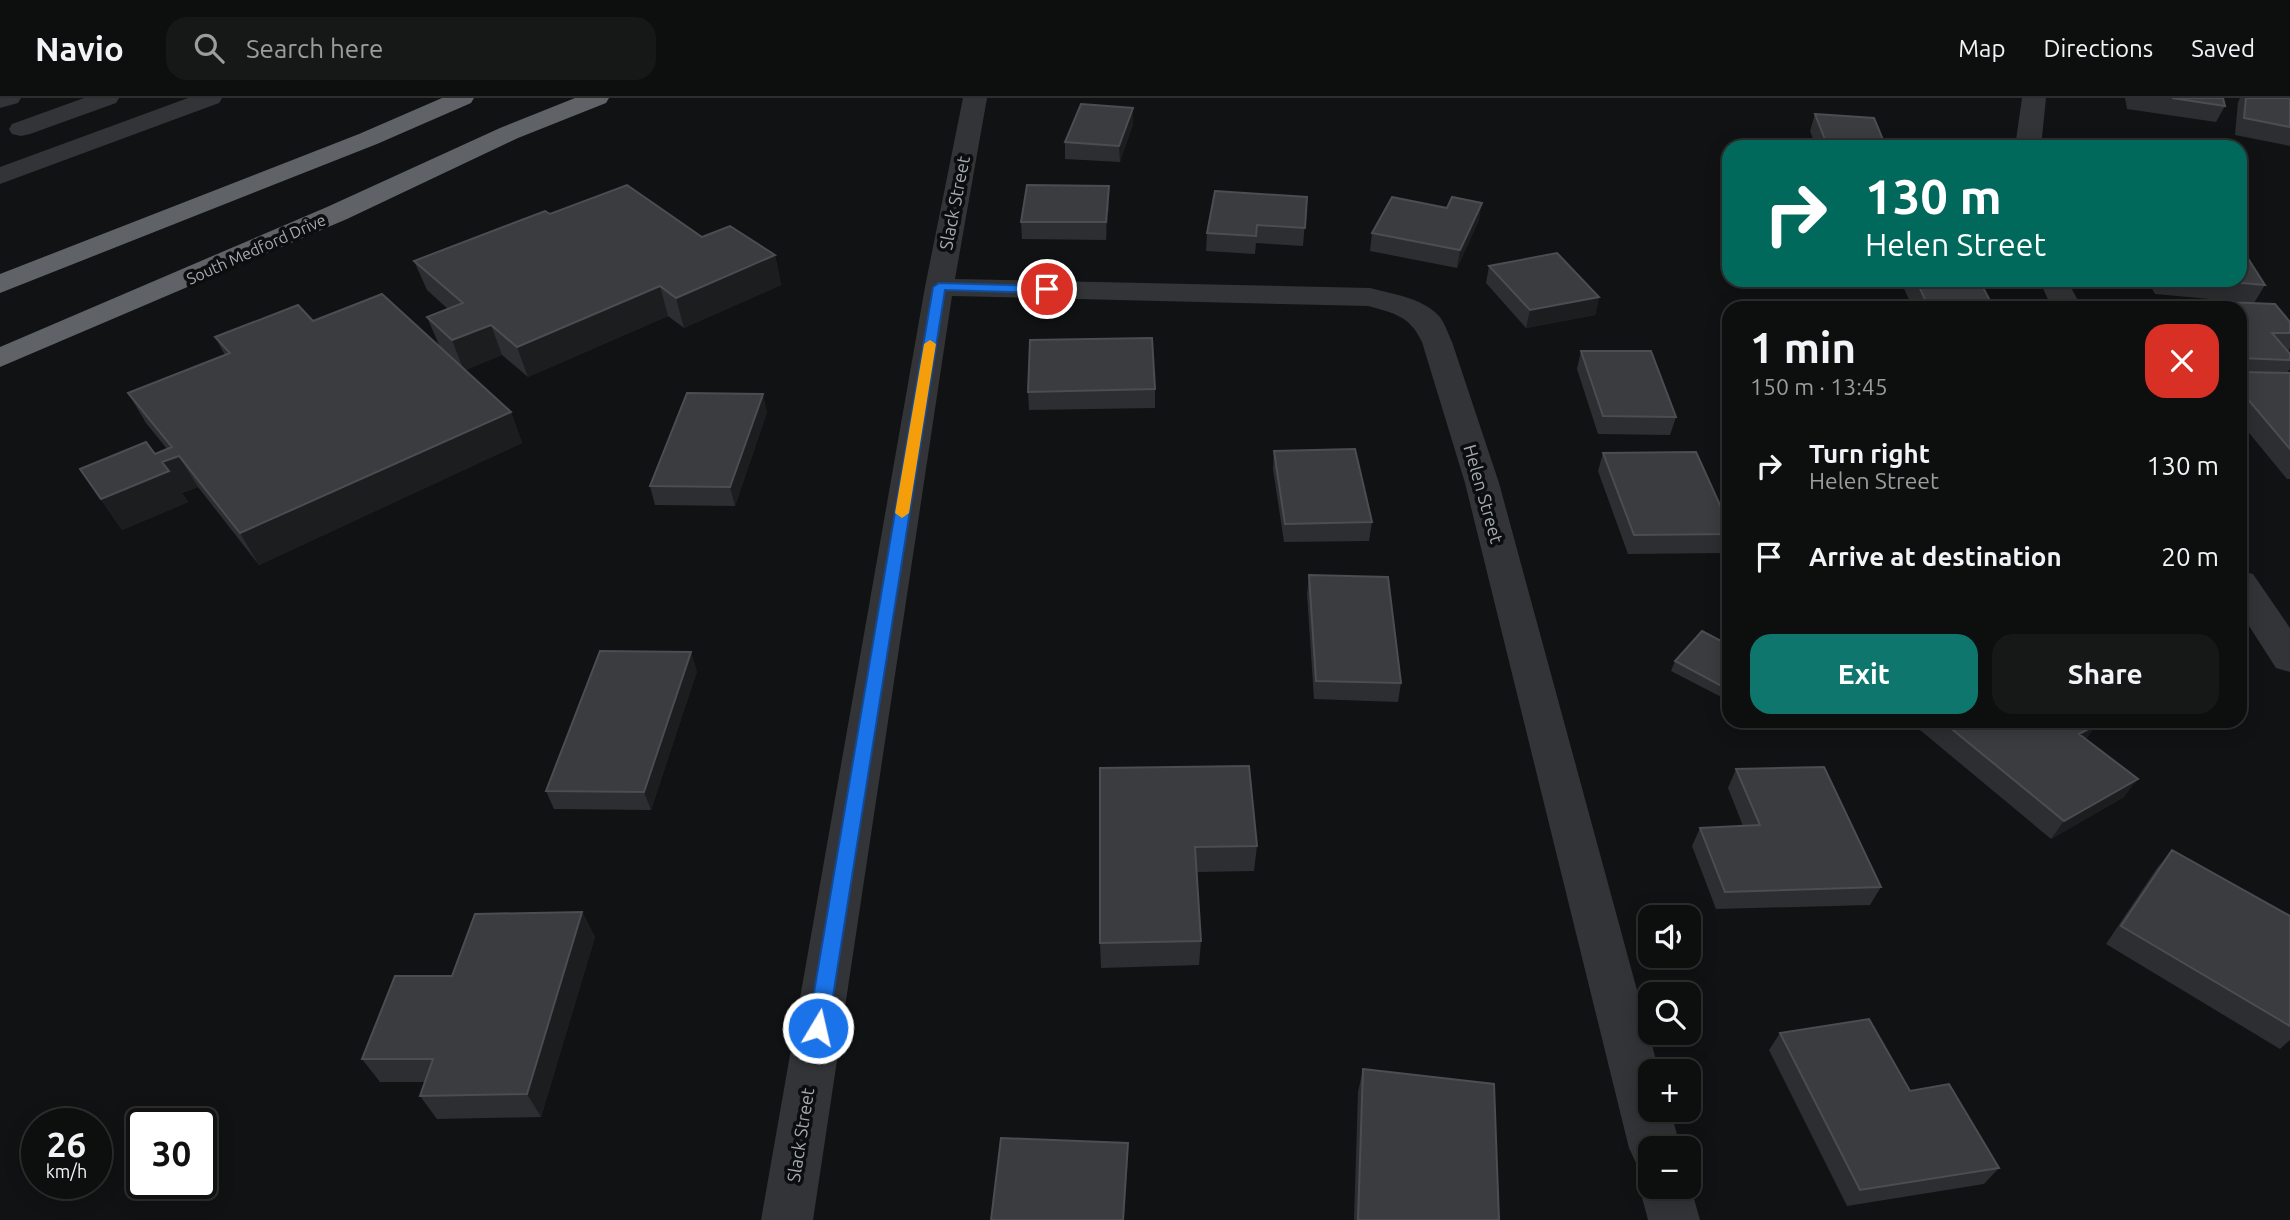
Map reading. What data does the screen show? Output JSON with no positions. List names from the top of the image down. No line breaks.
{"streets":{"highway":["South Medford Drive"],"street":["Slack Street","Helen Street"]},"crossings":[["Slack Street","Helen Street"]],"page":{"header":"Navio","search":"Search here","nav":["Map","Directions","Saved"],"turn":["130 m","Helen Street"],"heading":["1 min","150 m · 13:45"],"list":[{"name":"Turn right","note":"Helen Street","value":"130 m"},{"name":"Arrive at destination","value":"20 m"}],"buttons":["Exit","Share"],"map_buttons":["+","−"],"speed":"26 km/h","limit":"30"}}
